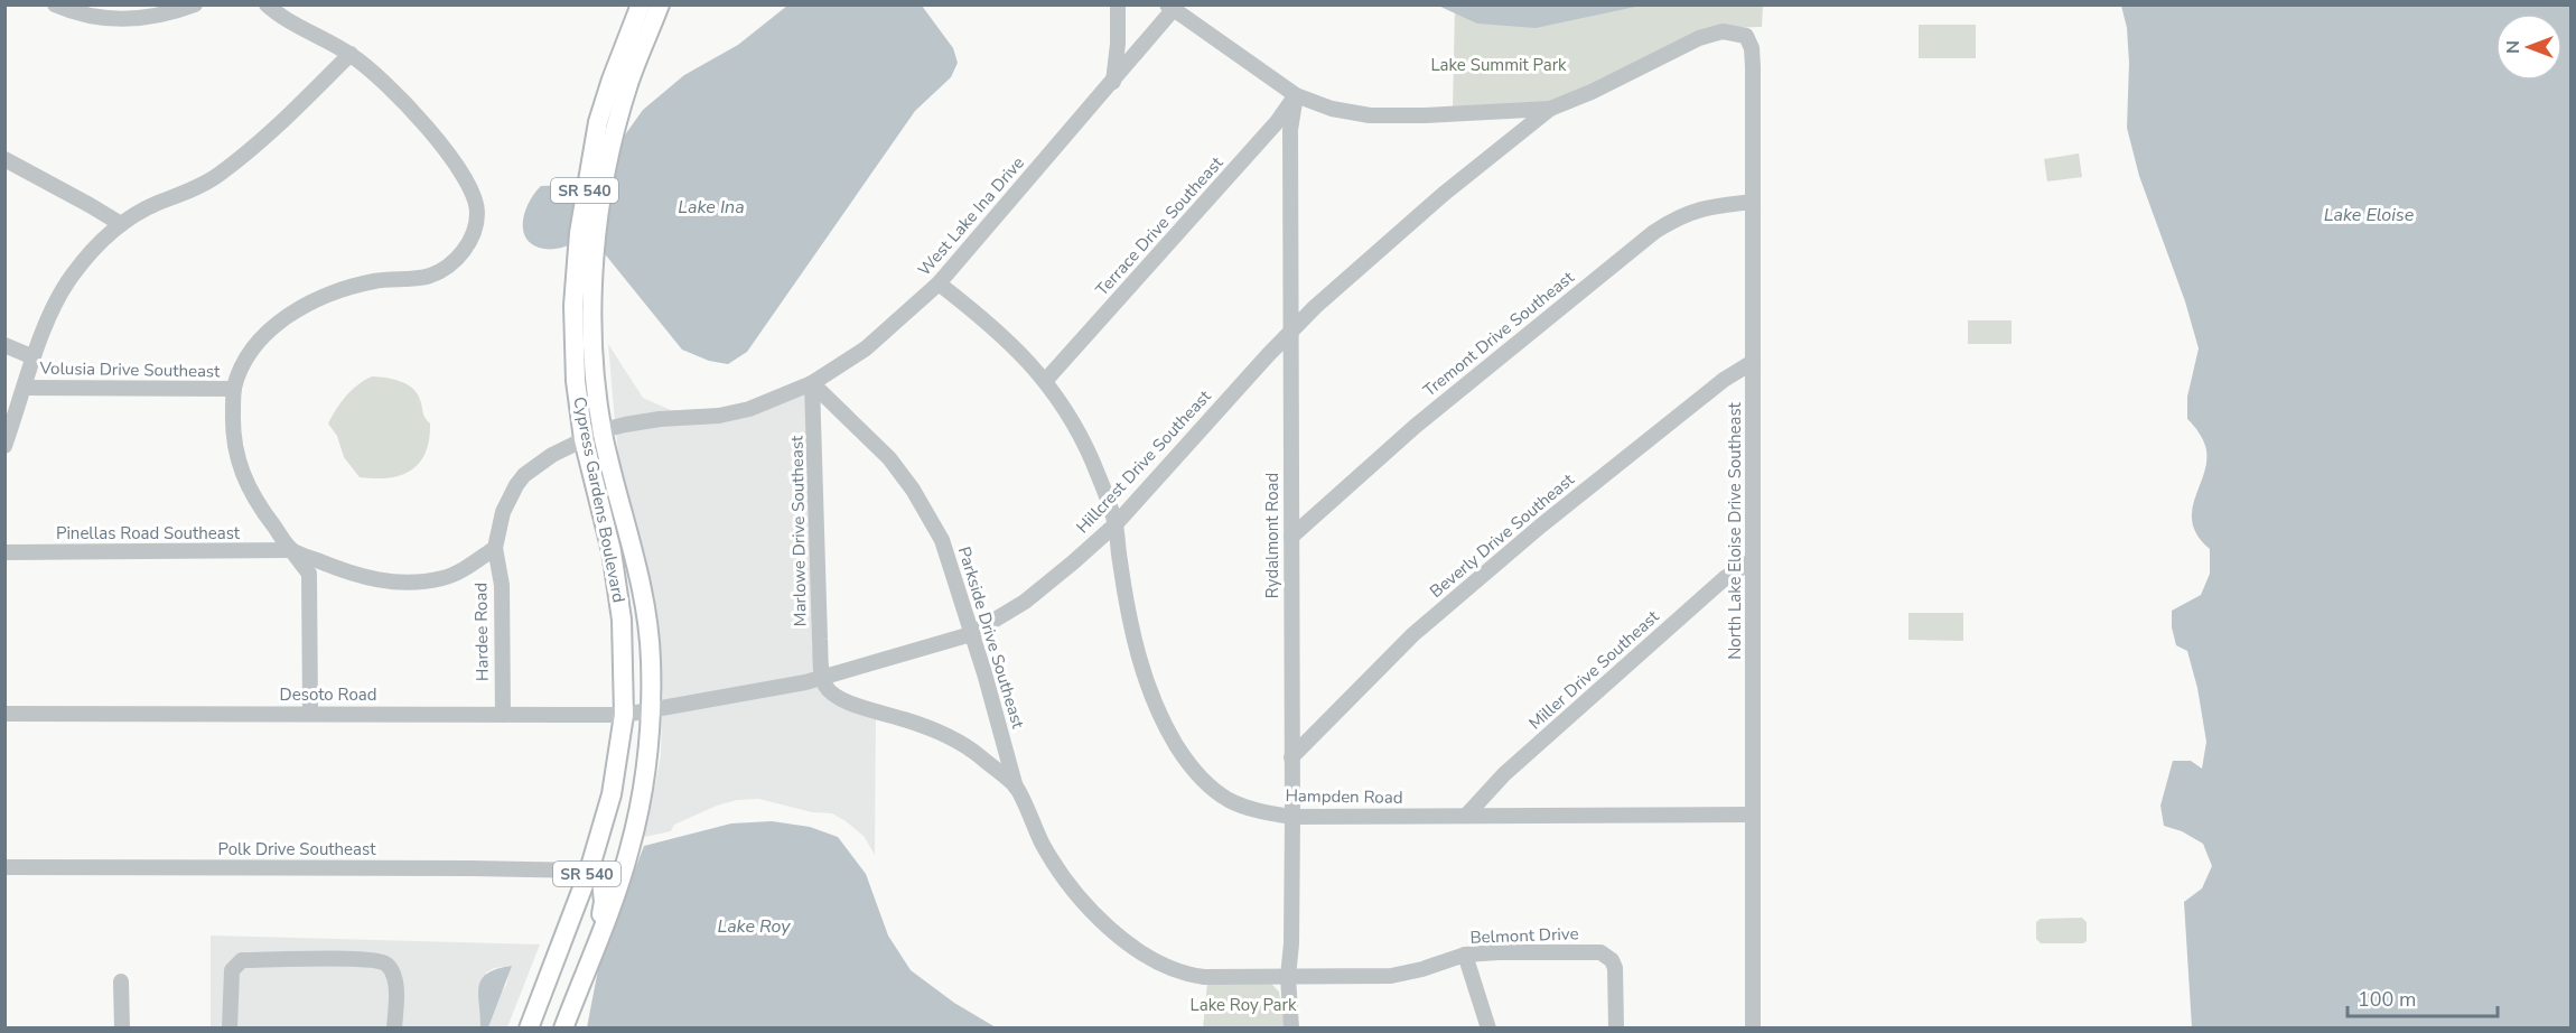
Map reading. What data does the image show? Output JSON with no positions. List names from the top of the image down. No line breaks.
{"streets":{"main road":["SR 540","Cypress Gardens Boulevard"],"street":["West Lake Ina Drive","Terrace Drive Southeast","Tremont Drive Southeast","Volusia Drive Southeast","Hillcrest Drive Southeast","Marlowe Drive Southeast","North Lake Eloise Drive Southeast","Pinellas Road Southeast","Rydalmont Road","Beverly Drive Southeast","Hardee Road","Parkside Drive Southeast","Miller Drive Southeast","Desoto Road","Hampden Road","Polk Drive Southeast","Belmont Drive"]},"crossings":[["West Lake Ina Drive","Cypress Gardens Boulevard"],["West Lake Ina Drive","Marlowe Drive Southeast"],["West Lake Ina Drive","Hardee Road"],["West Lake Ina Drive","Parkside Drive Southeast"],["West Lake Ina Drive","Hampden Road"],["Terrace Drive Southeast","Rydalmont Road"],["Terrace Drive Southeast","Hampden Road"],["Tremont Drive Southeast","North Lake Eloise Drive Southeast"],["Tremont Drive Southeast","Rydalmont Road"],["Hillcrest Drive Southeast","Cypress Gardens Boulevard"],["Hillcrest Drive Southeast","Marlowe Drive Southeast"],["Hillcrest Drive Southeast","North Lake Eloise Drive Southeast"],["Hillcrest Drive Southeast","Rydalmont Road"],["Hillcrest Drive Southeast","Parkside Drive Southeast"],["Hillcrest Drive Southeast","Desoto Road"],["Hillcrest Drive Southeast","Hampden Road"],["Cypress Gardens Boulevard","Desoto Road"],["Cypress Gardens Boulevard","Polk Drive Southeast"],["Marlowe Drive Southeast","Parkside Drive Southeast"],["North Lake Eloise Drive Southeast","Beverly Drive Southeast"],["North Lake Eloise Drive Southeast","Miller Drive Southeast"],["North Lake Eloise Drive Southeast","Hampden Road"],["Rydalmont Road","Beverly Drive Southeast"],["Rydalmont Road","Parkside Drive Southeast"],["Rydalmont Road","Hampden Road"],["Rydalmont Road","Belmont Drive"],["Hardee Road","Desoto Road"],["Parkside Drive Southeast","Belmont Drive"],["Miller Drive Southeast","Hampden Road"]],"water":["Lake Ina","Lake Eloise","Lake Roy"],"parks":["Lake Summit Park","Lake Roy Park"],"scale_bar":"100 m","north":"left"}
